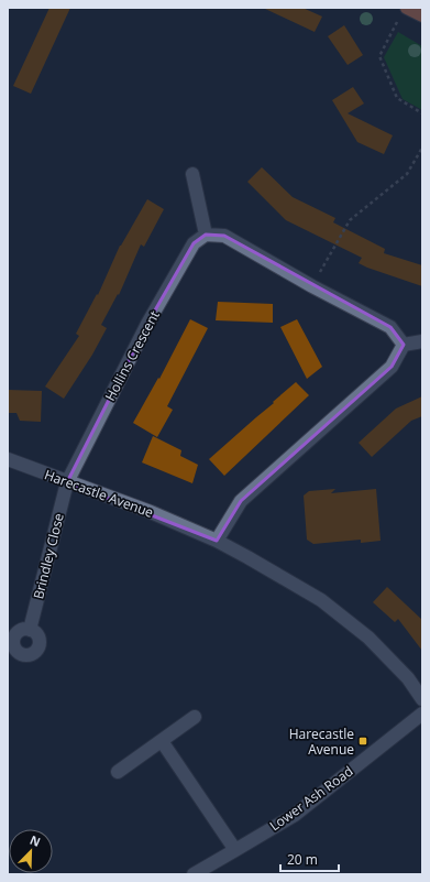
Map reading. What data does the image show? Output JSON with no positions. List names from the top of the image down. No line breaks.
{"streets":{"street":["Hollins Crescent","Harecastle Avenue","Brindley Close","Lower Ash Road"]},"crossings":[["Hollins Crescent","Harecastle Avenue"],["Hollins Crescent","Brindley Close"],["Harecastle Avenue","Brindley Close"]],"places":{"transit":["Harecastle Avenue"]},"scale_bar":"20 m","north":"top right"}
